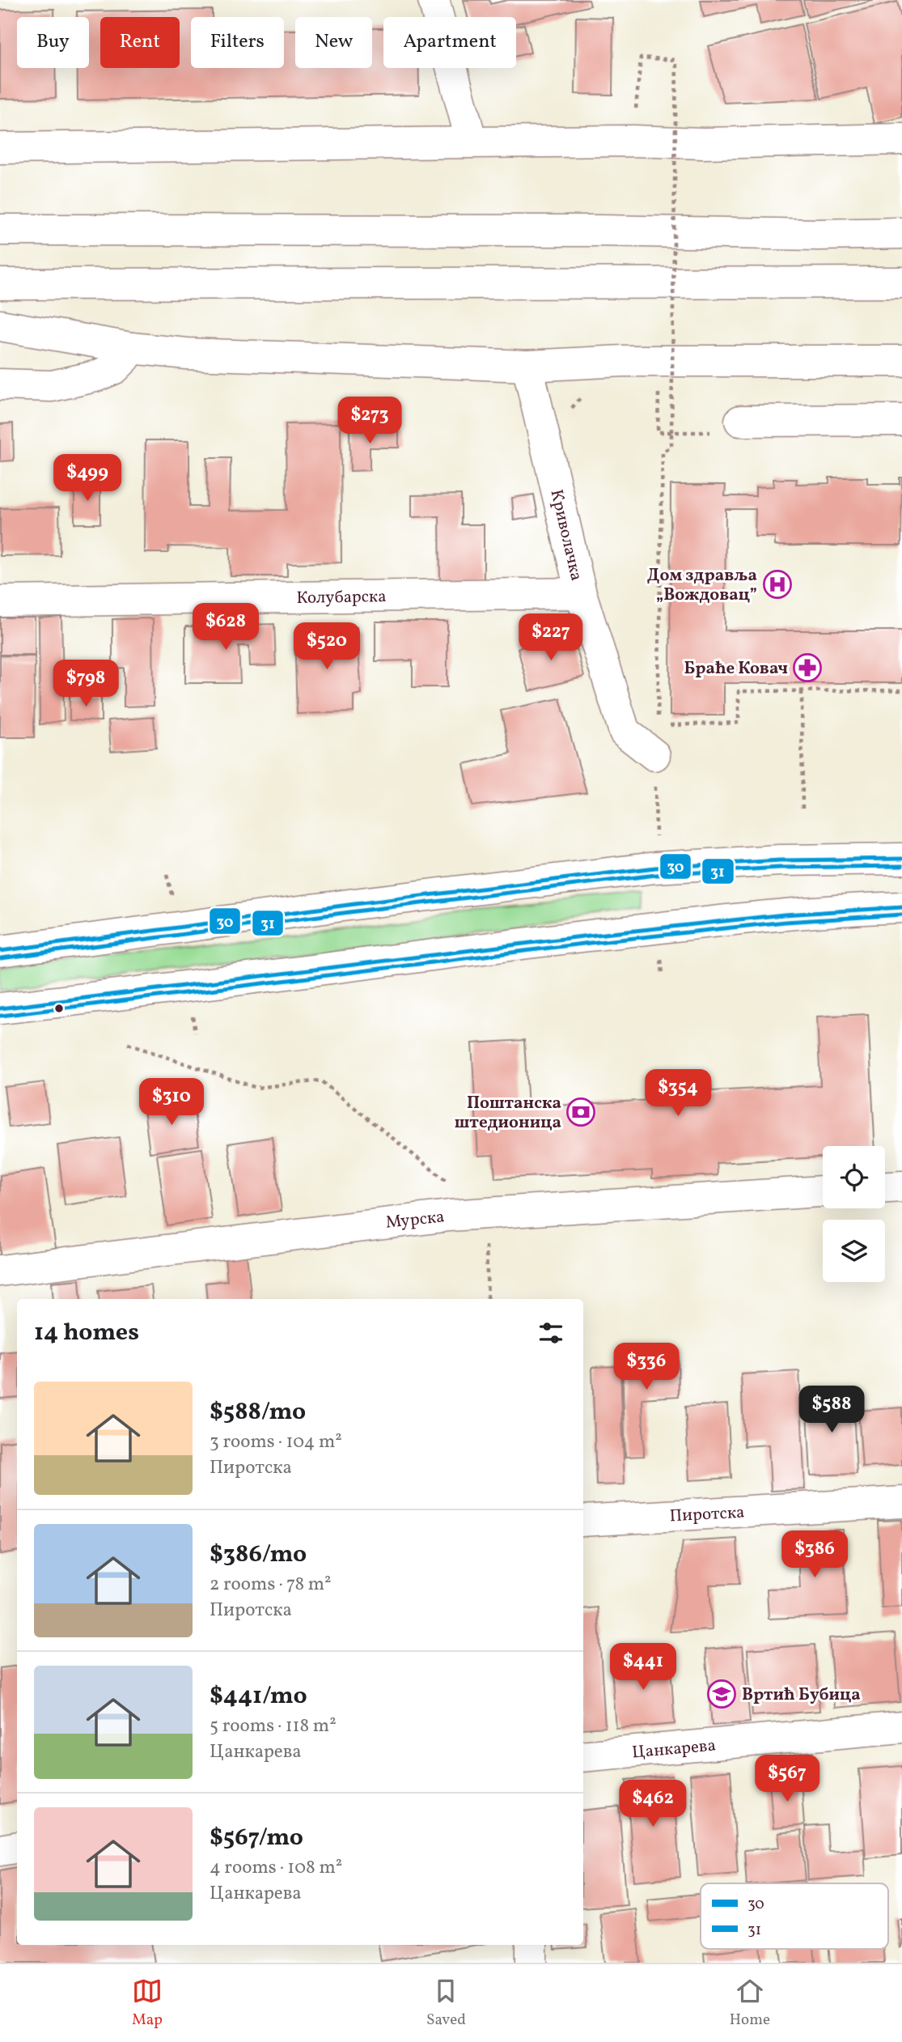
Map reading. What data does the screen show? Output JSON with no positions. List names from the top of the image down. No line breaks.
{"streets":{"main road":["Криволачка","Колубарска","Мурска","Пиротска","Цанкарева"]},"crossings":[["Криволачка","Колубарска"]],"places":{"hospital":["Дом здравља „Вождовац”"],"pharmacy":["Браће Ковач"],"bank":["Поштанска штедионица"],"school or university":["Вртић Бубица"]},"lines":["transit line 30","transit line 31"],"legend":["30","31"],"page":{"chip":["Buy","Rent","Filters","New","Apartment"],"price":["$273","$499","$628","$227","$520","$798","$354","$310","$336","$588","$386","$441","$567","$462"],"heading":"14 homes","list":[{"name":"$588/mo","note":"3 rooms · 104 m² · Пиротска"},{"name":"$386/mo","note":"2 rooms · 78 m² · Пиротска"},{"name":"$441/mo","note":"5 rooms · 118 m² · Цанкарева"},{"name":"$567/mo","note":"4 rooms · 108 m² · Цанкарева"}],"tabs":["Map","Saved","Home"]}}
